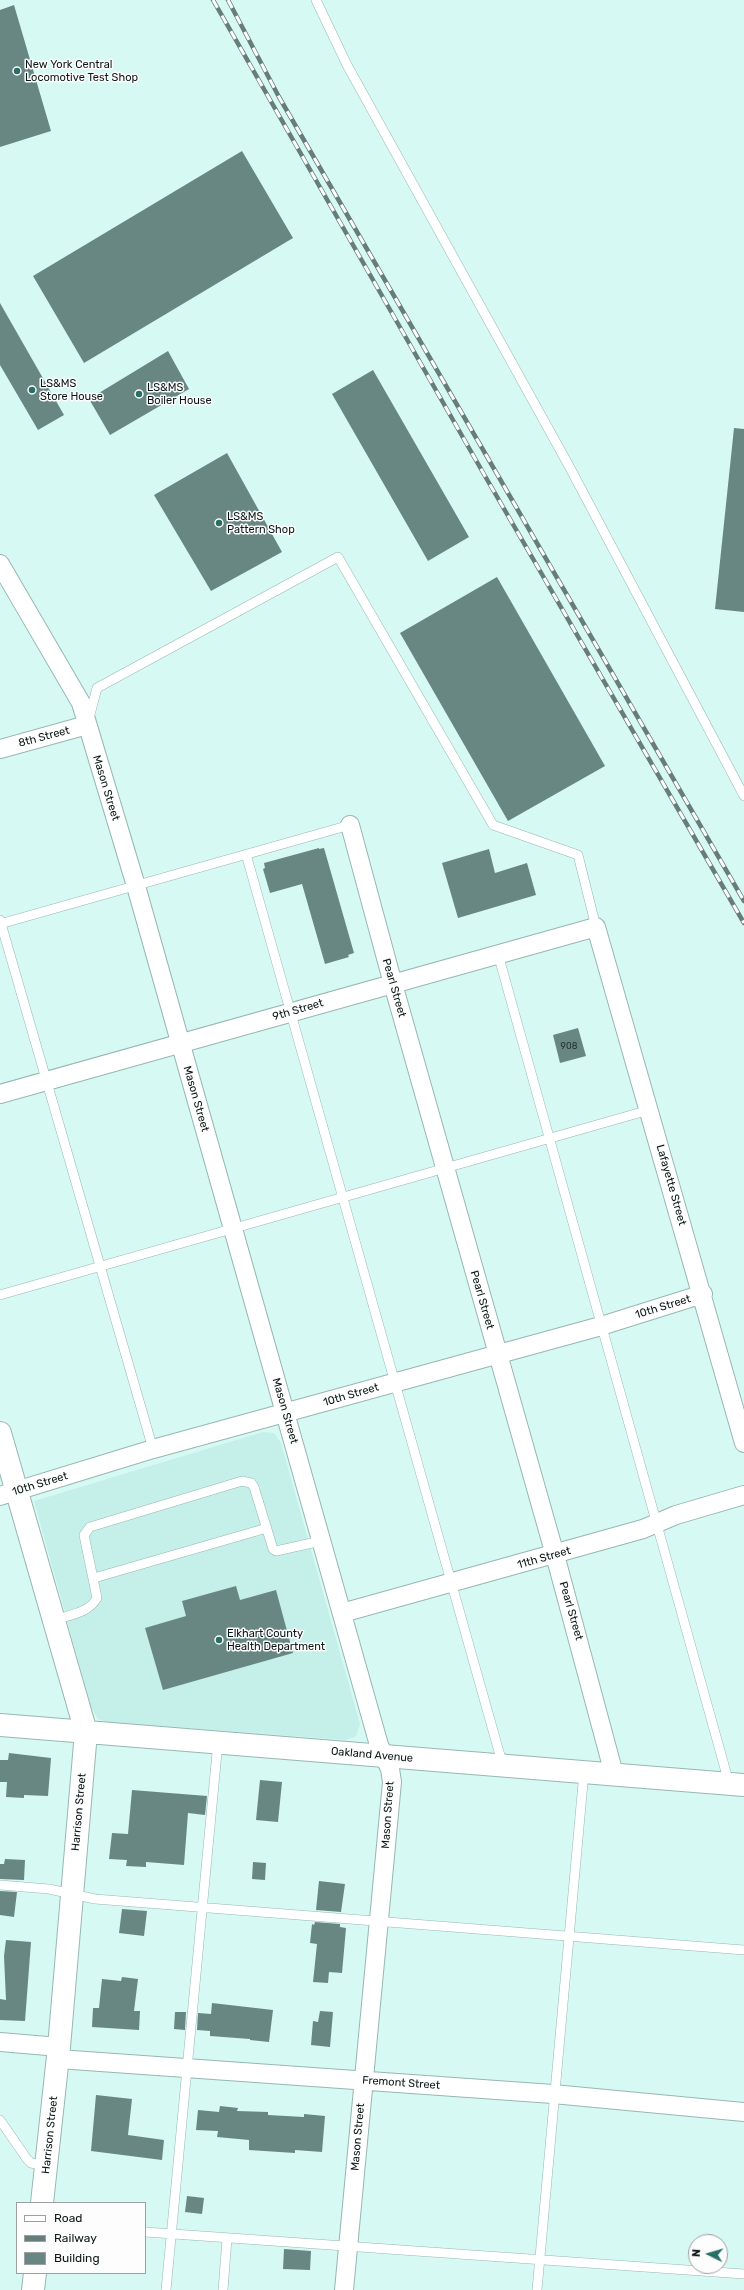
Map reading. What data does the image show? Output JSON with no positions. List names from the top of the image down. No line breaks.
{"streets":{"street":["8th Street","Mason Street","Pearl Street","9th Street","Lafayette Street","10th Street","11th Street","Oakland Avenue","Harrison Street","Fremont Street"]},"crossings":[["8th Street","Mason Street"],["Mason Street","9th Street"],["Mason Street","10th Street"],["Mason Street","11th Street"],["Mason Street","Oakland Avenue"],["Mason Street","Fremont Street"],["Pearl Street","9th Street"],["Pearl Street","10th Street"],["Pearl Street","11th Street"],["Pearl Street","Oakland Avenue"],["9th Street","Lafayette Street"],["Lafayette Street","10th Street"],["10th Street","Harrison Street"],["Oakland Avenue","Harrison Street"],["Harrison Street","Fremont Street"]],"places":["New York Central Locomotive Test Shop","LS&MS Store House","LS&MS Boiler House","LS&MS Pattern Shop","Elkhart County Health Department"],"house_numbers":["908"],"legend":["Road","Railway","Building"],"north":"left"}
